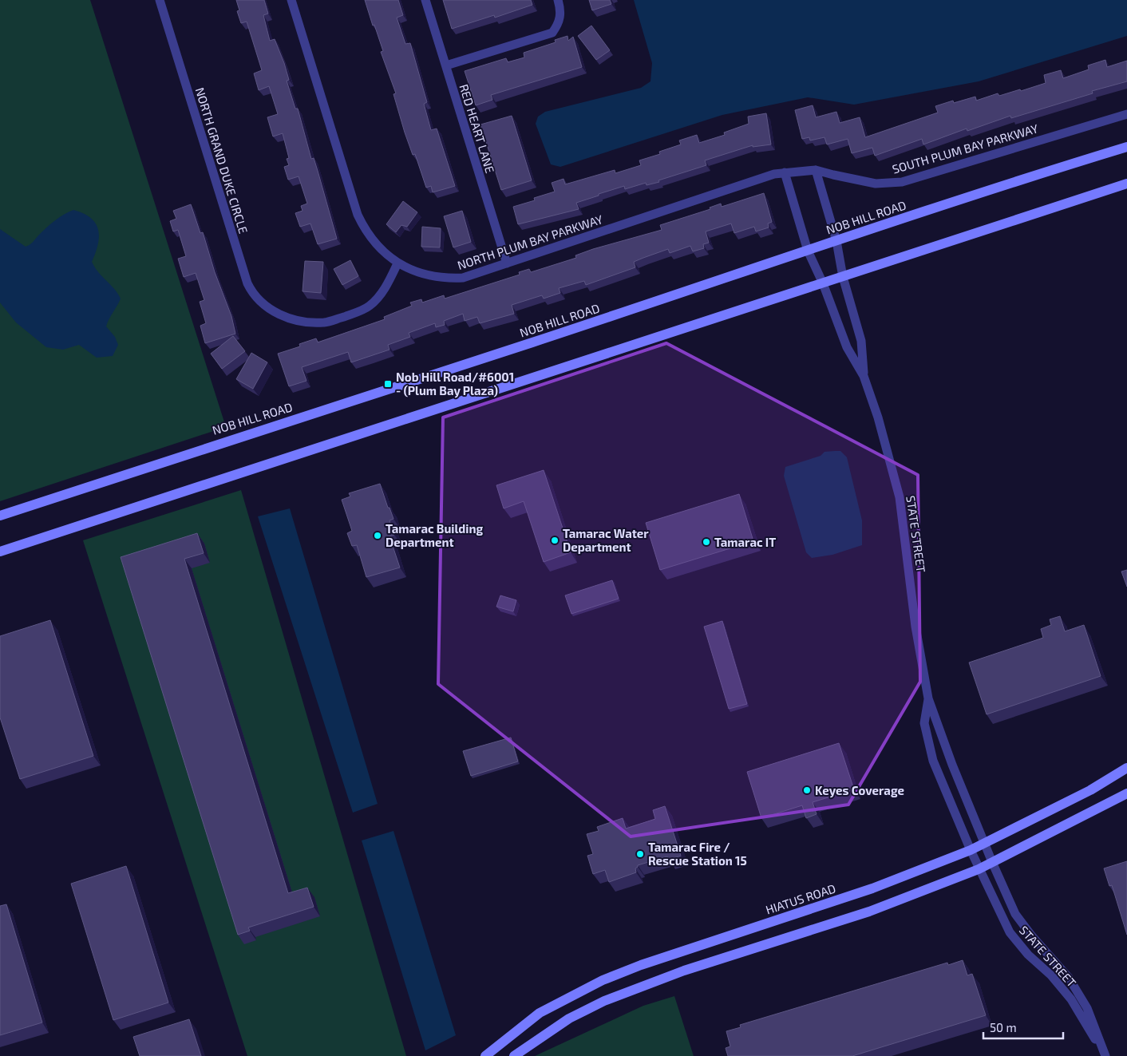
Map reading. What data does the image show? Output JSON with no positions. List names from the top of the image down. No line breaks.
{"streets":{"main road":["NOB HILL ROAD","HIATUS ROAD"],"street":["RED HEART LANE","SOUTH PLUM BAY PARKWAY","NORTH GRAND DUKE CIRCLE","NORTH PLUM BAY PARKWAY","STATE STREET"]},"crossings":[["RED HEART LANE","NORTH PLUM BAY PARKWAY"],["SOUTH PLUM BAY PARKWAY","NORTH PLUM BAY PARKWAY"],["SOUTH PLUM BAY PARKWAY","STATE STREET"],["NORTH GRAND DUKE CIRCLE","NORTH PLUM BAY PARKWAY"],["NOB HILL ROAD","STATE STREET"],["NORTH PLUM BAY PARKWAY","STATE STREET"],["STATE STREET","HIATUS ROAD"]],"places":{"transit":["Nob Hill Road/#6001 - (Plum Bay Plaza)"],"other":["Tamarac Building Department","Tamarac Water Department","Tamarac IT","Keyes Coverage","Tamarac Fire / Rescue Station 15"]},"scale_bar":"50 m"}
